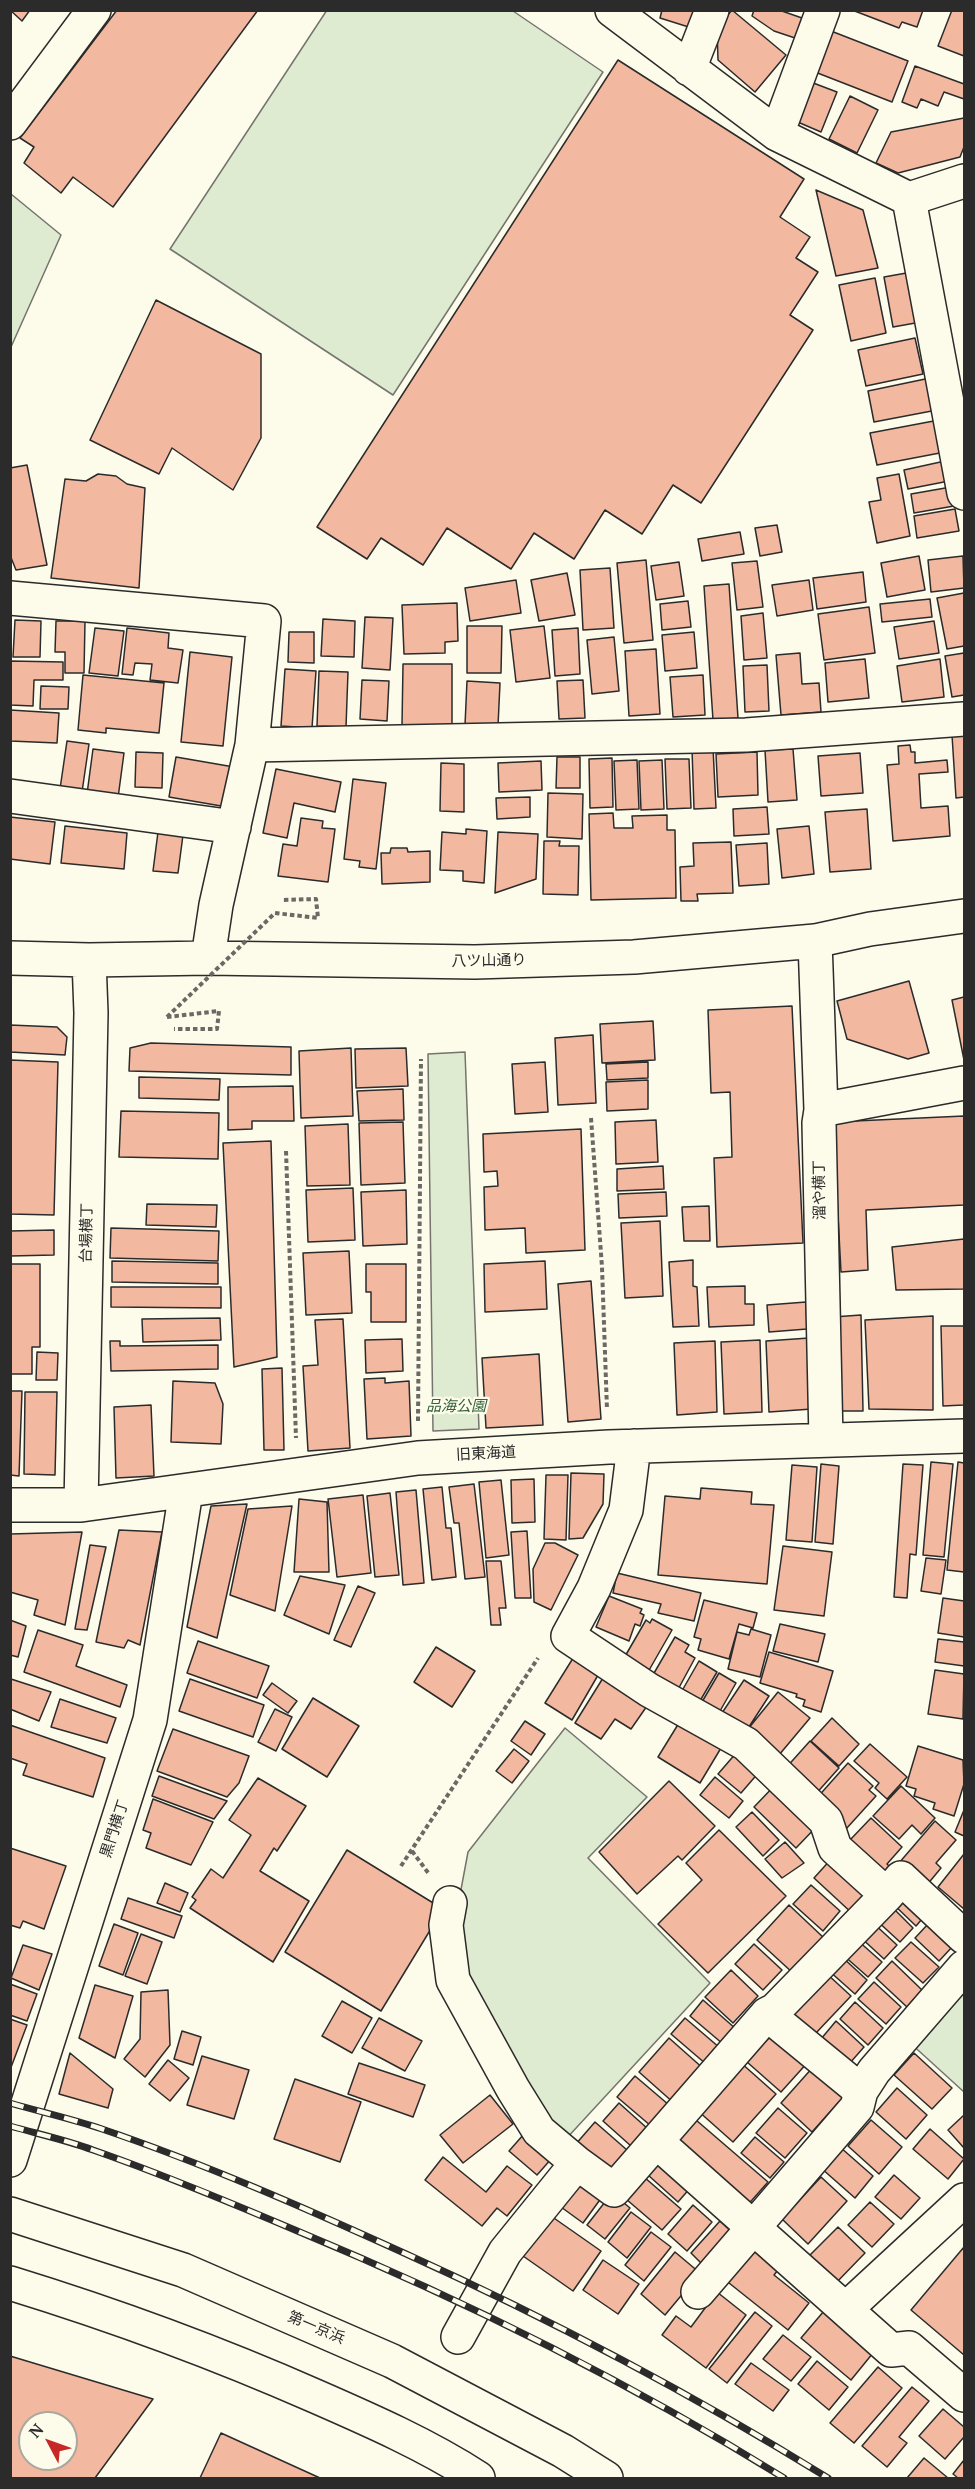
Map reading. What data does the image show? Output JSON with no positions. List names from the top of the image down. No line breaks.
{"streets":{"main road":["八ツ山通り","溜や横丁","台場横丁","旧東海道","黒門横丁","第一京浜"]},"crossings":[["八ツ山通り","溜や横丁"],["八ツ山通り","台場横丁"],["溜や横丁","旧東海道"],["台場横丁","旧東海道"],["旧東海道","黒門横丁"]],"parks":["品海公園"],"north":"top left"}
